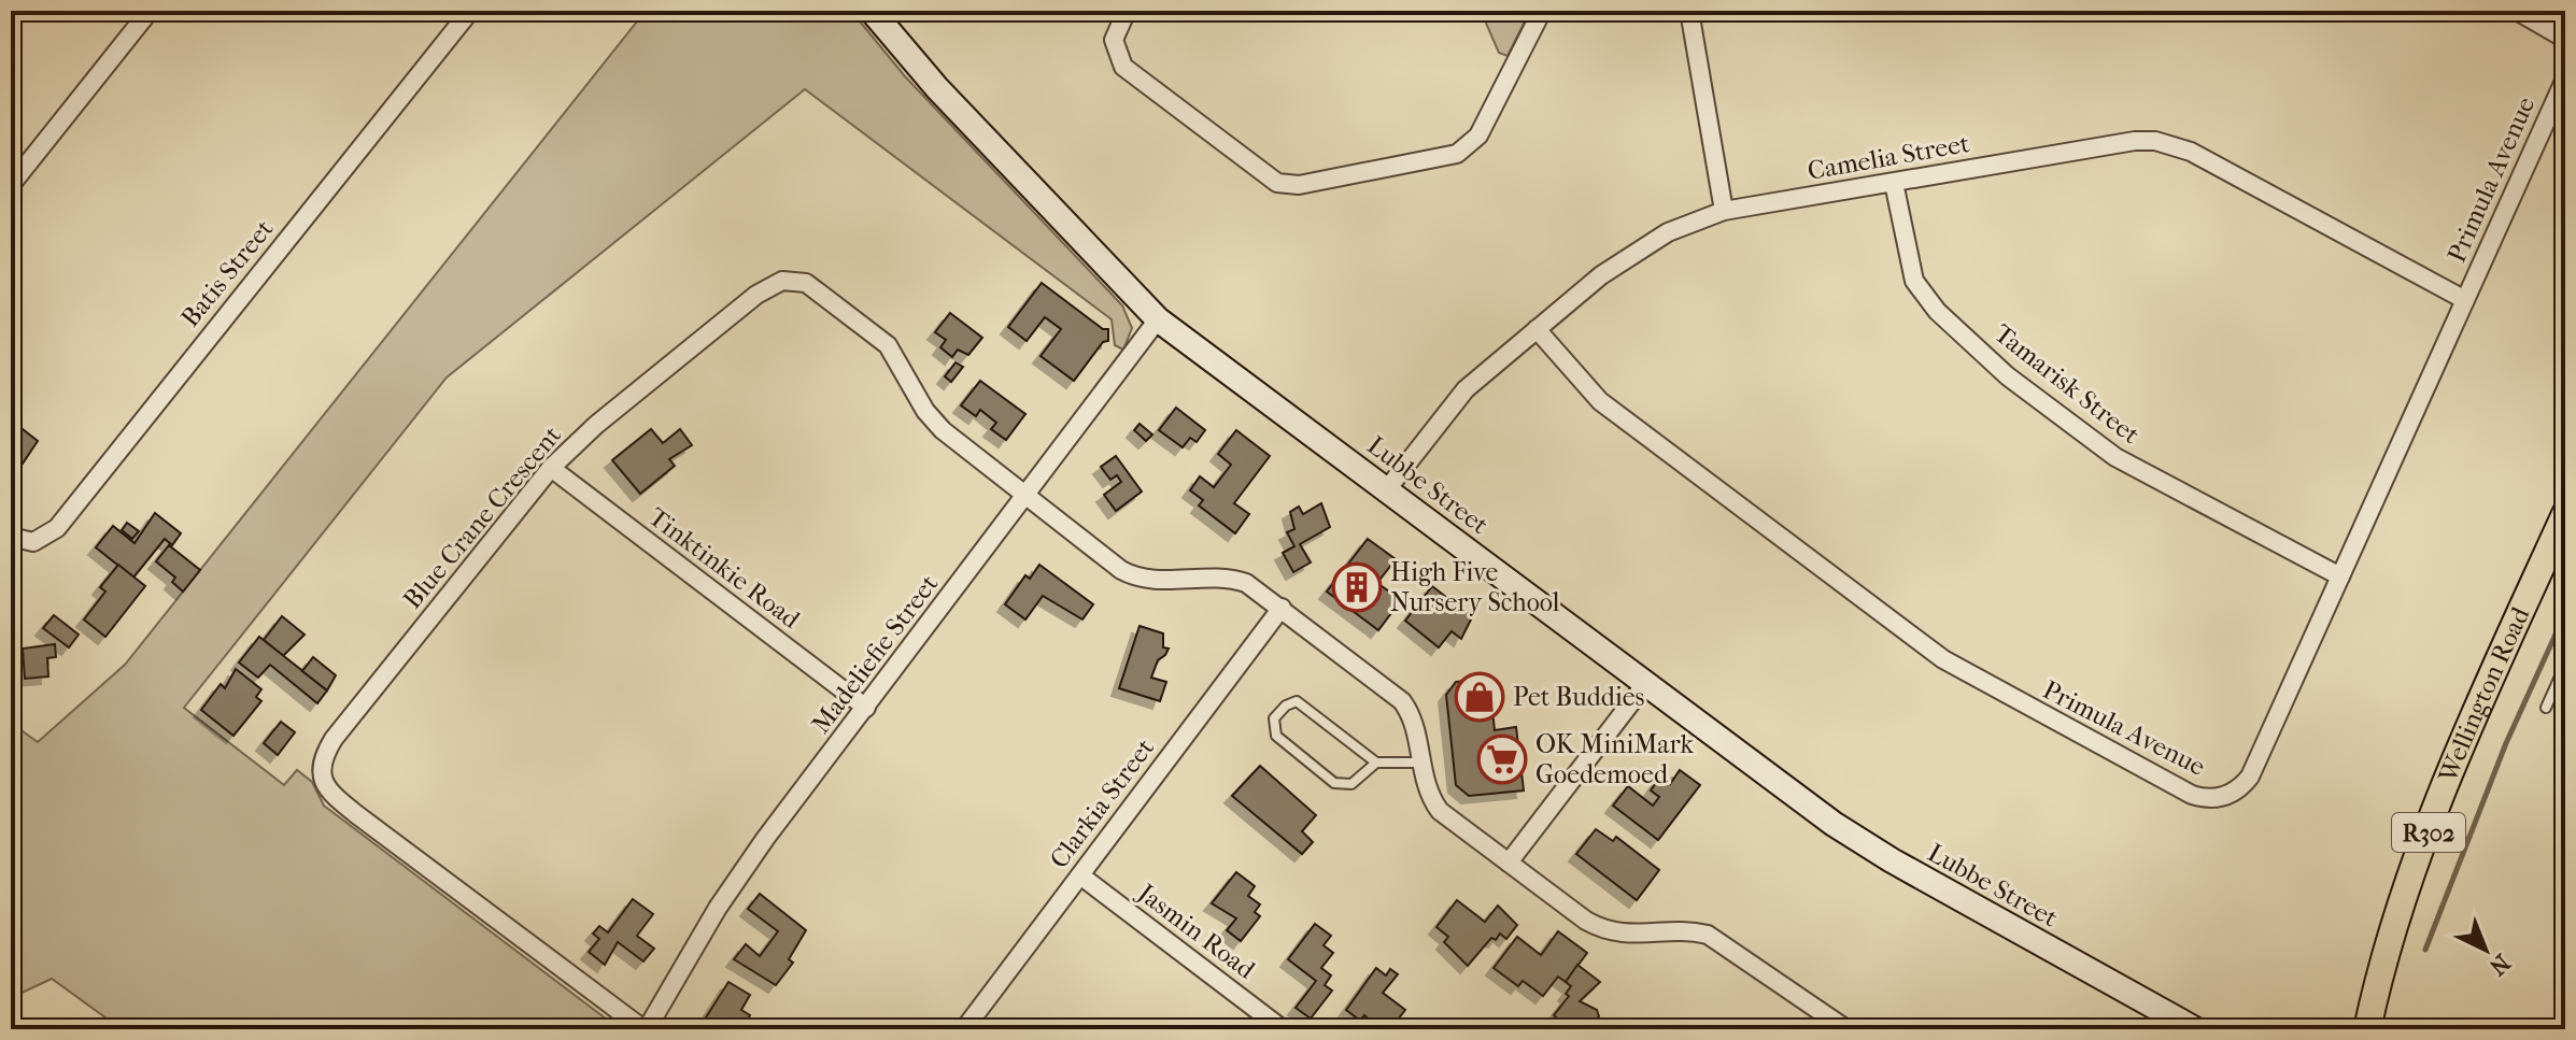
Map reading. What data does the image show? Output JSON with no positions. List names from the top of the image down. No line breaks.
{"streets":{"main road":["Lubbe Street","Wellington Road","R302"],"street":["Camelia Street","Primula Avenue","Batis Street","Tamarisk Street","Blue Crane Crescent","Tinktinkie Road","Madeliefie Street","Clarkia Street","Jasmin Road"]},"crossings":[["Camelia Street","Primula Avenue"],["Camelia Street","Tamarisk Street"],["Camelia Street","Lubbe Street"],["Primula Avenue","Tamarisk Street"],["Lubbe Street","Madeliefie Street"],["Blue Crane Crescent","Tinktinkie Road"],["Blue Crane Crescent","Madeliefie Street"],["Tinktinkie Road","Madeliefie Street"],["Clarkia Street","Jasmin Road"]],"places":{"building":["High Five Nursery School"],"shop":["Pet Buddies"],"supermarket":["OK MiniMark Goedemoed"]},"north":"bottom right"}
